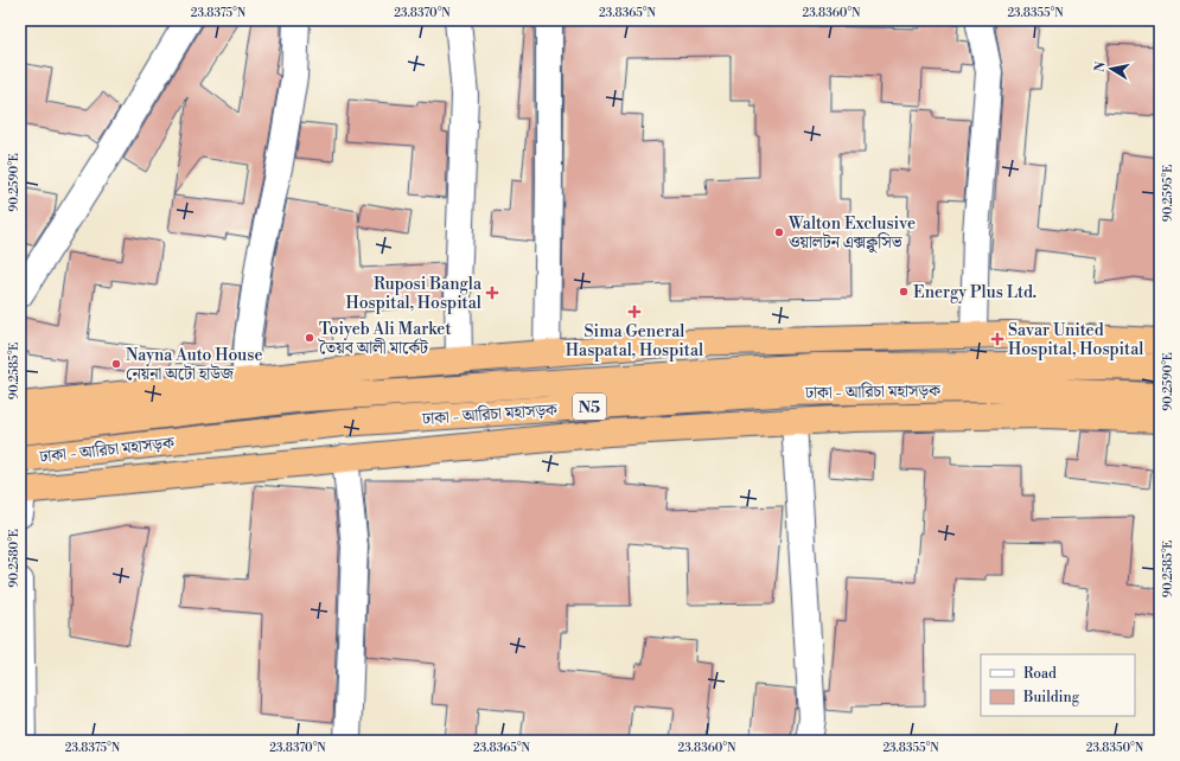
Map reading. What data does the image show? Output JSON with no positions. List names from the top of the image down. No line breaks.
{"streets":{"highway":["ঢাকা - আরিচা মহাসড়ক","N5"]},"places":{"other":["Walton Exclusive ওয়ালটন এক্সক্লুসিভ","Energy Plus Ltd.","Toiyeb Ali Market তৈয়ব আলী মার্কেট","Nayna Auto House নেয়না অটো হাউজ"],"health":["Ruposi Bangla Hospital, Hospital","Sima General Haspatal, Hospital","Savar United Hospital, Hospital"]},"legend":["Road","Building"],"north":"left","coordinates":["23.8375°N","23.8370°N","23.8365°N","23.8360°N","23.8355°N","90.2590°E","90.2595°E","90.2585°E","90.2580°E","23.8350°N"]}
